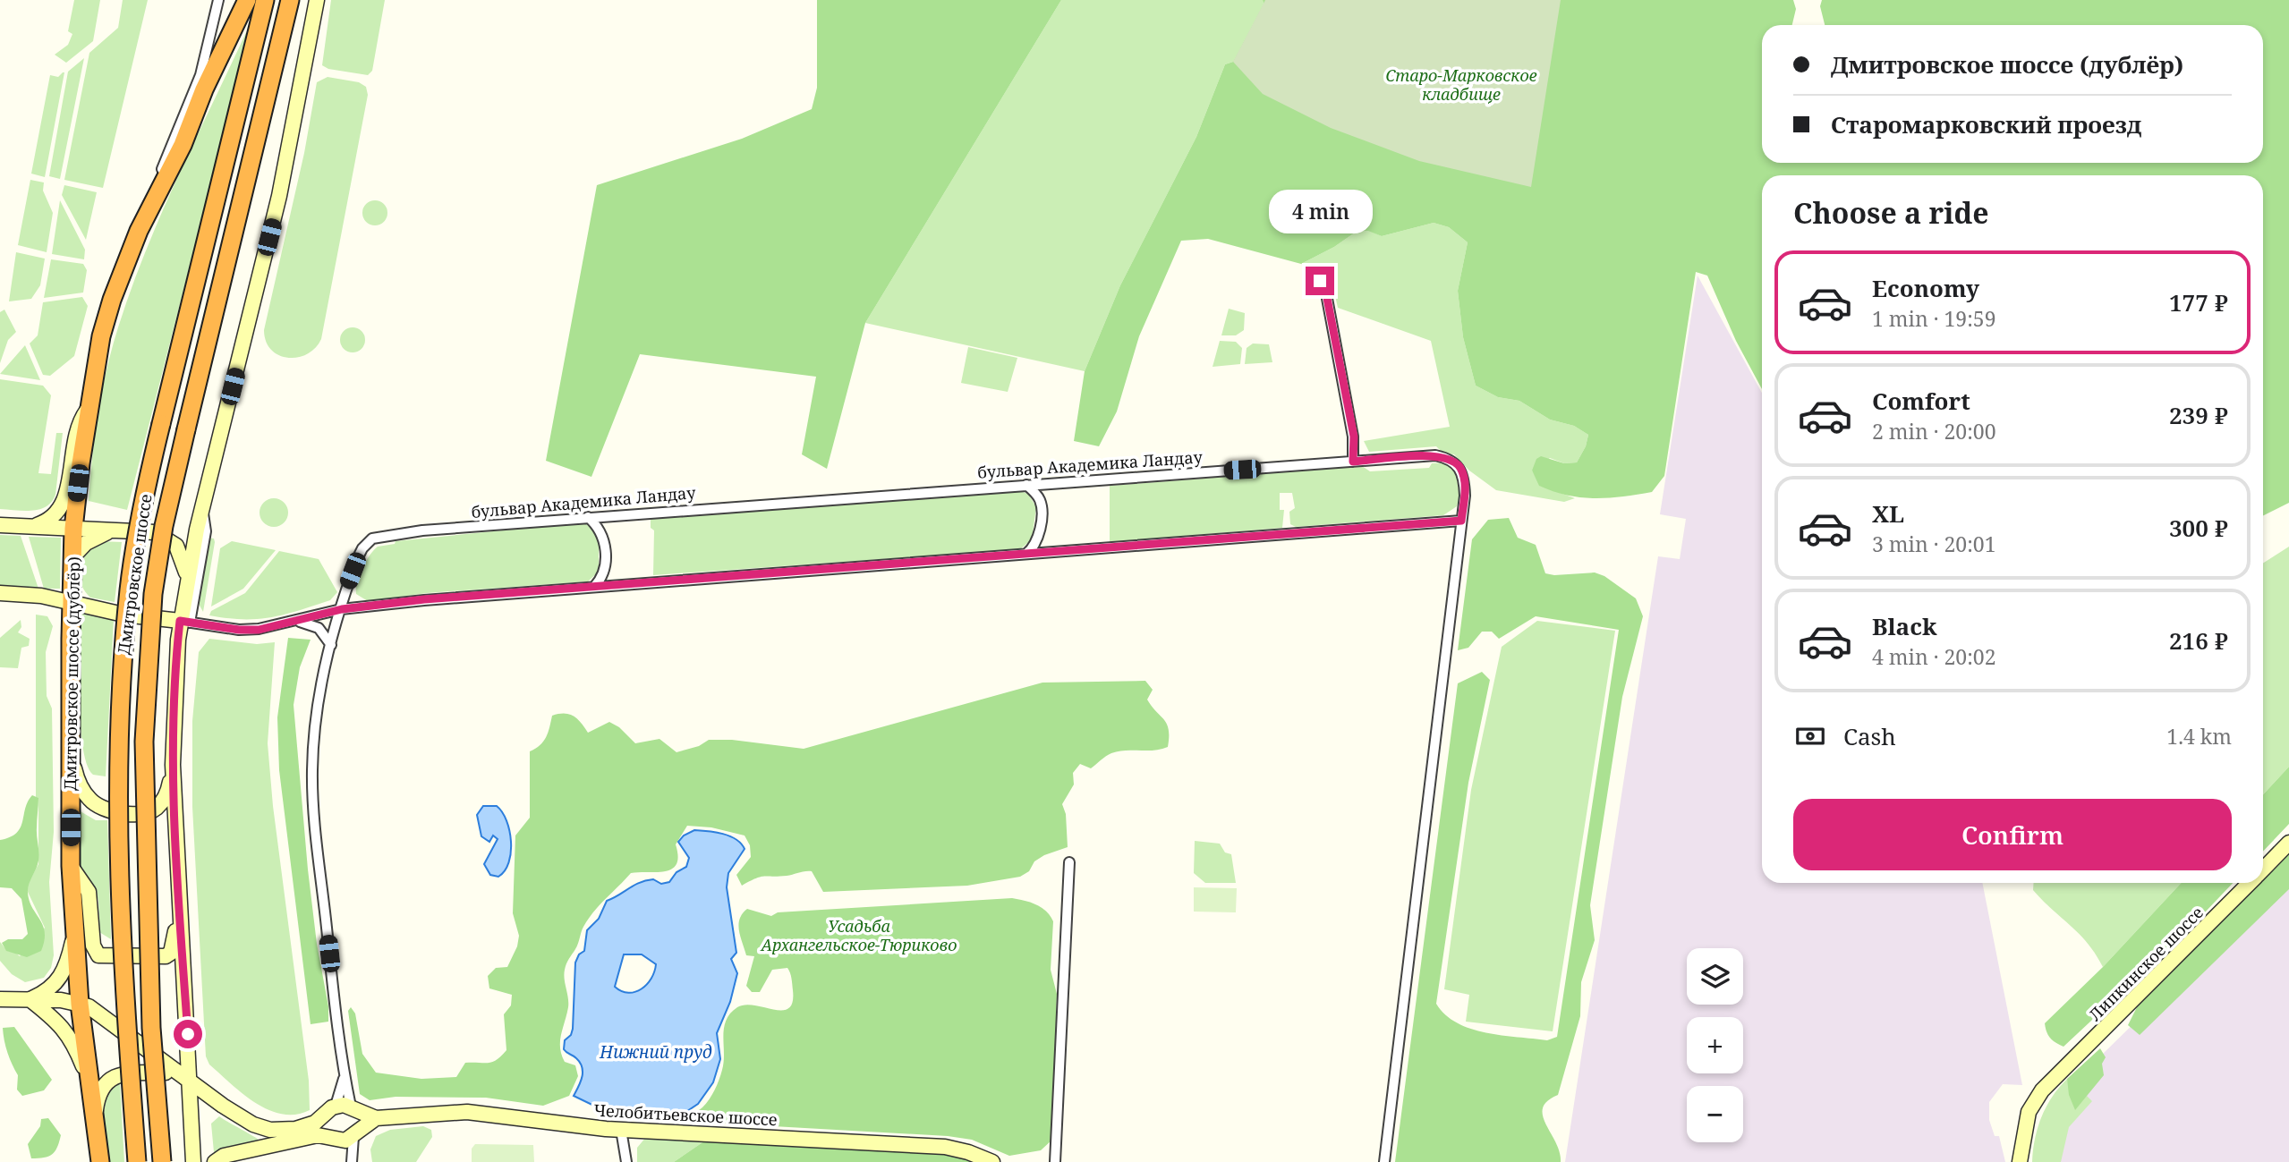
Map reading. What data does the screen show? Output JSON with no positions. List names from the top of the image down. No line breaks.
{"streets":{"highway":["Дмитровское шоссе","Дмитровское шоссе (дублёр)"],"main road":["Липкинское шоссе","Челобитьевское шоссе"],"street":["бульвар Академика Ландау"]},"water":["Нижний пруд"],"parks":["Старо-Марковское кладбище","Усадьба Архангельское-Тюриково"],"page":{"banner":["Дмитровское шоссе (дублёр)","Старомарковский проезд"],"heading":"Choose a ride","bubble":"4 min","list":[{"name":"Economy","note":"1 min · 19:59","value":"177 ₽"},{"name":"Comfort","note":"2 min · 20:00","value":"239 ₽"},{"name":"XL","note":"3 min · 20:01","value":"300 ₽"},{"name":"Black","note":"4 min · 20:02","value":"216 ₽"}],"pay":["Cash","1.4 km"],"buttons":"Confirm","map_buttons":["+","−"]}}
